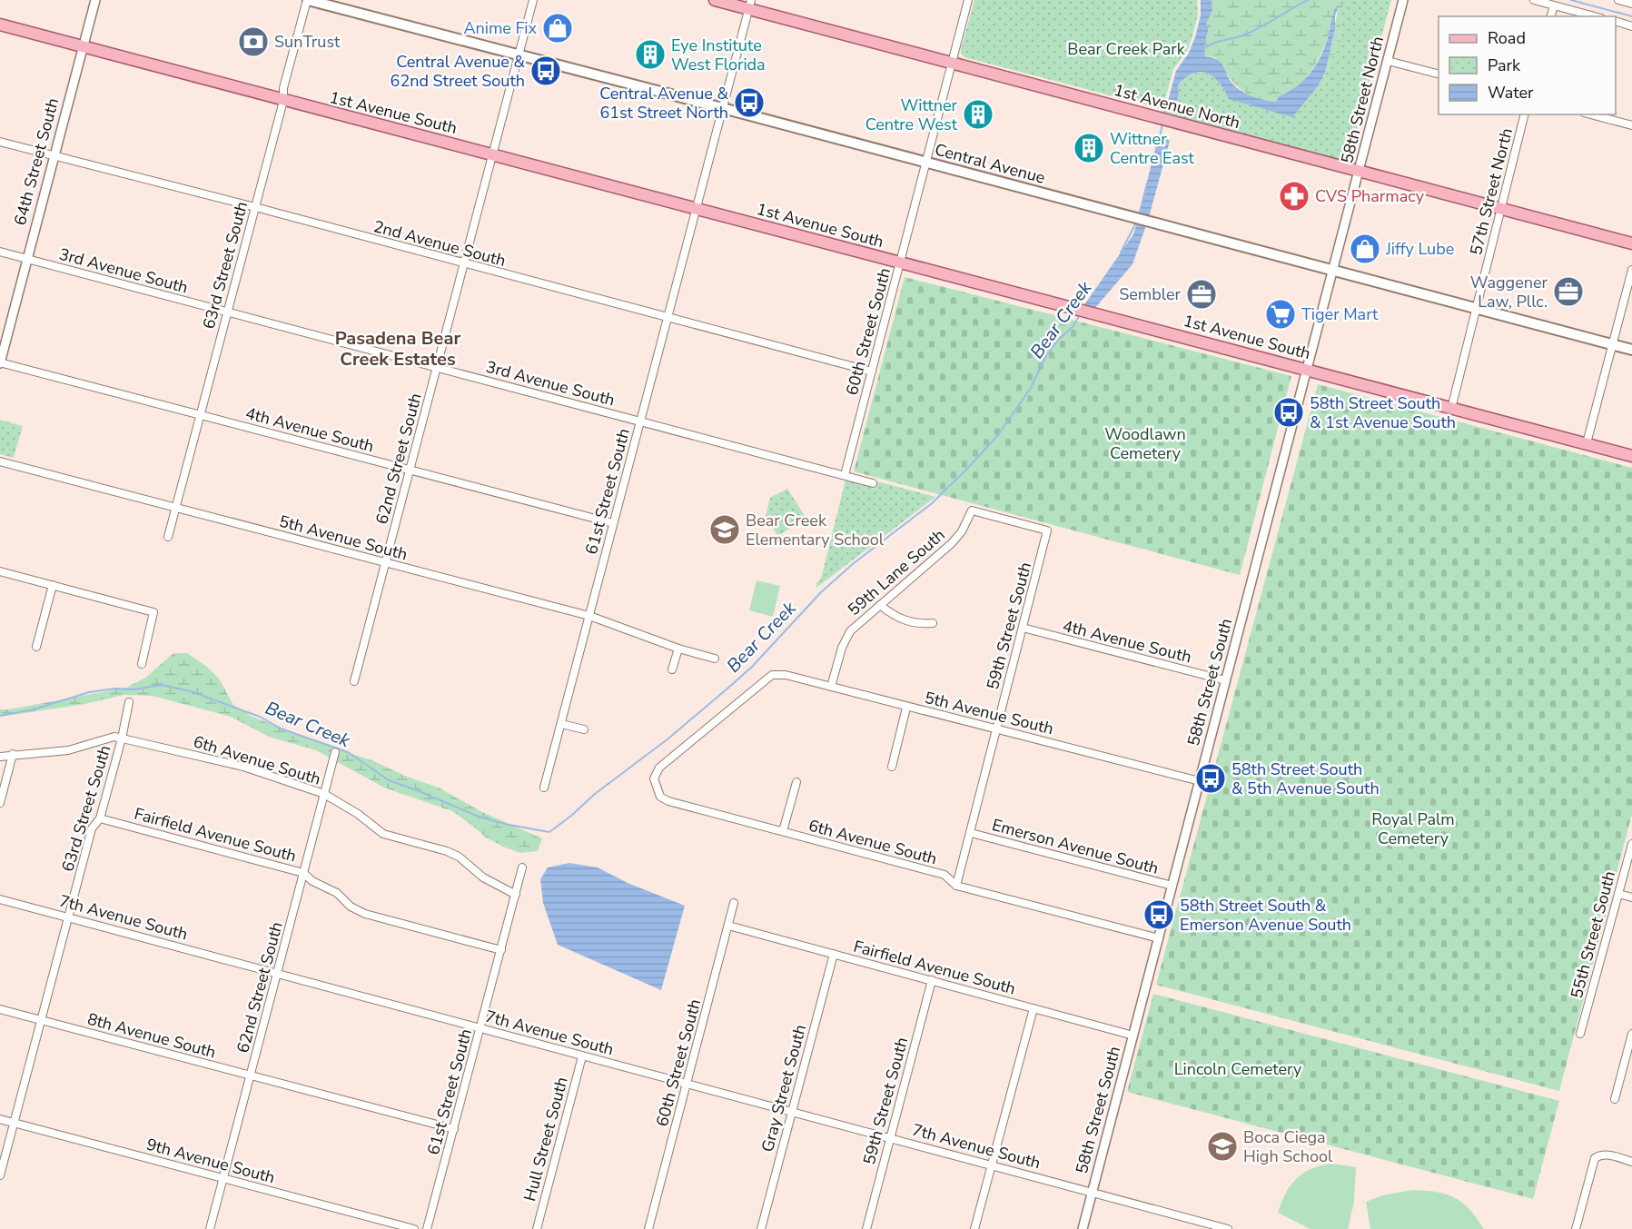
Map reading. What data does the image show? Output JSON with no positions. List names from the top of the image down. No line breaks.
{"streets":{"main road":["1st Avenue North","1st Avenue South","Central Avenue"],"street":["58th Street North","64th Street South","57th Street North","2nd Avenue South","63rd Street South","3rd Avenue South","60th Street South","4th Avenue South","62nd Street South","61st Street South","5th Avenue South","59th Lane South","59th Street South","58th Street South","6th Avenue South","Fairfield Avenue South","Emerson Avenue South","7th Avenue South","55th Street South","8th Avenue South","Gray Street South","Hull Street South","9th Avenue South"]},"crossings":[["58th Street North","1st Avenue North"],["58th Street North","Central Avenue"],["58th Street North","58th Street South"],["1st Avenue North","57th Street North"],["1st Avenue North","60th Street South"],["1st Avenue North","61st Street South"],["1st Avenue South","64th Street South"],["1st Avenue South","57th Street North"],["1st Avenue South","63rd Street South"],["1st Avenue South","60th Street South"],["1st Avenue South","62nd Street South"],["1st Avenue South","61st Street South"],["1st Avenue South","58th Street South"],["64th Street South","2nd Avenue South"],["64th Street South","3rd Avenue South"],["64th Street South","4th Avenue South"],["Central Avenue","57th Street North"],["Central Avenue","63rd Street South"],["Central Avenue","60th Street South"],["Central Avenue","62nd Street South"],["Central Avenue","61st Street South"],["Central Avenue","58th Street South"],["2nd Avenue South","63rd Street South"],["2nd Avenue South","60th Street South"],["2nd Avenue South","62nd Street South"],["2nd Avenue South","61st Street South"],["63rd Street South","3rd Avenue South"],["63rd Street South","4th Avenue South"],["63rd Street South","5th Avenue South"],["63rd Street South","6th Avenue South"],["63rd Street South","Fairfield Avenue South"],["63rd Street South","7th Avenue South"],["63rd Street South","8th Avenue South"],["63rd Street South","9th Avenue South"],["3rd Avenue South","60th Street South"],["3rd Avenue South","62nd Street South"],["3rd Avenue South","61st Street South"],["60th Street South","Fairfield Avenue South"],["60th Street South","7th Avenue South"],["4th Avenue South","62nd Street South"],["4th Avenue South","61st Street South"],["4th Avenue South","59th Street South"],["4th Avenue South","58th Street South"],["62nd Street South","5th Avenue South"],["62nd Street South","6th Avenue South"],["62nd Street South","Fairfield Avenue South"],["62nd Street South","7th Avenue South"],["62nd Street South","8th Avenue South"],["62nd Street South","9th Avenue South"],["61st Street South","5th Avenue South"],["61st Street South","6th Avenue South"],["61st Street South","Fairfield Avenue South"],["61st Street South","7th Avenue South"],["61st Street South","8th Avenue South"],["5th Avenue South","59th Lane South"],["5th Avenue South","59th Street South"],["5th Avenue South","58th Street South"],["5th Avenue South","6th Avenue South"],["59th Lane South","59th Street South"],["59th Street South","6th Avenue South"],["59th Street South","Fairfield Avenue South"],["59th Street South","Emerson Avenue South"],["59th Street South","7th Avenue South"],["58th Street South","6th Avenue South"],["58th Street South","Fairfield Avenue South"],["58th Street South","Emerson Avenue South"],["58th Street South","7th Avenue South"],["Fairfield Avenue South","Gray Street South"],["7th Avenue South","Gray Street South"],["7th Avenue South","Hull Street South"]],"districts":["Pasadena Bear Creek Estates"],"water":["Bear Creek"],"parks":["Bear Creek Park","Woodlawn Cemetery","Royal Palm Cemetery","Lincoln Cemetery"],"places":{"shop":["Anime Fix","Jiffy Lube"],"bank":["SunTrust"],"building":["Eye Institute West Florida","Wittner Centre West","Wittner Centre East"],"bus stop":["Central Avenue & 62nd Street South","Central Avenue & 61st Street North","58th Street South & 1st Avenue South","58th Street South & 5th Avenue South","58th Street South & Emerson Avenue South"],"pharmacy":["CVS Pharmacy"],"office":["Waggener Law, Pllc.","Sembler"],"supermarket":["Tiger Mart"],"school or university":["Bear Creek Elementary School","Boca Ciega High School"]},"legend":["Road","Park","Water"]}
